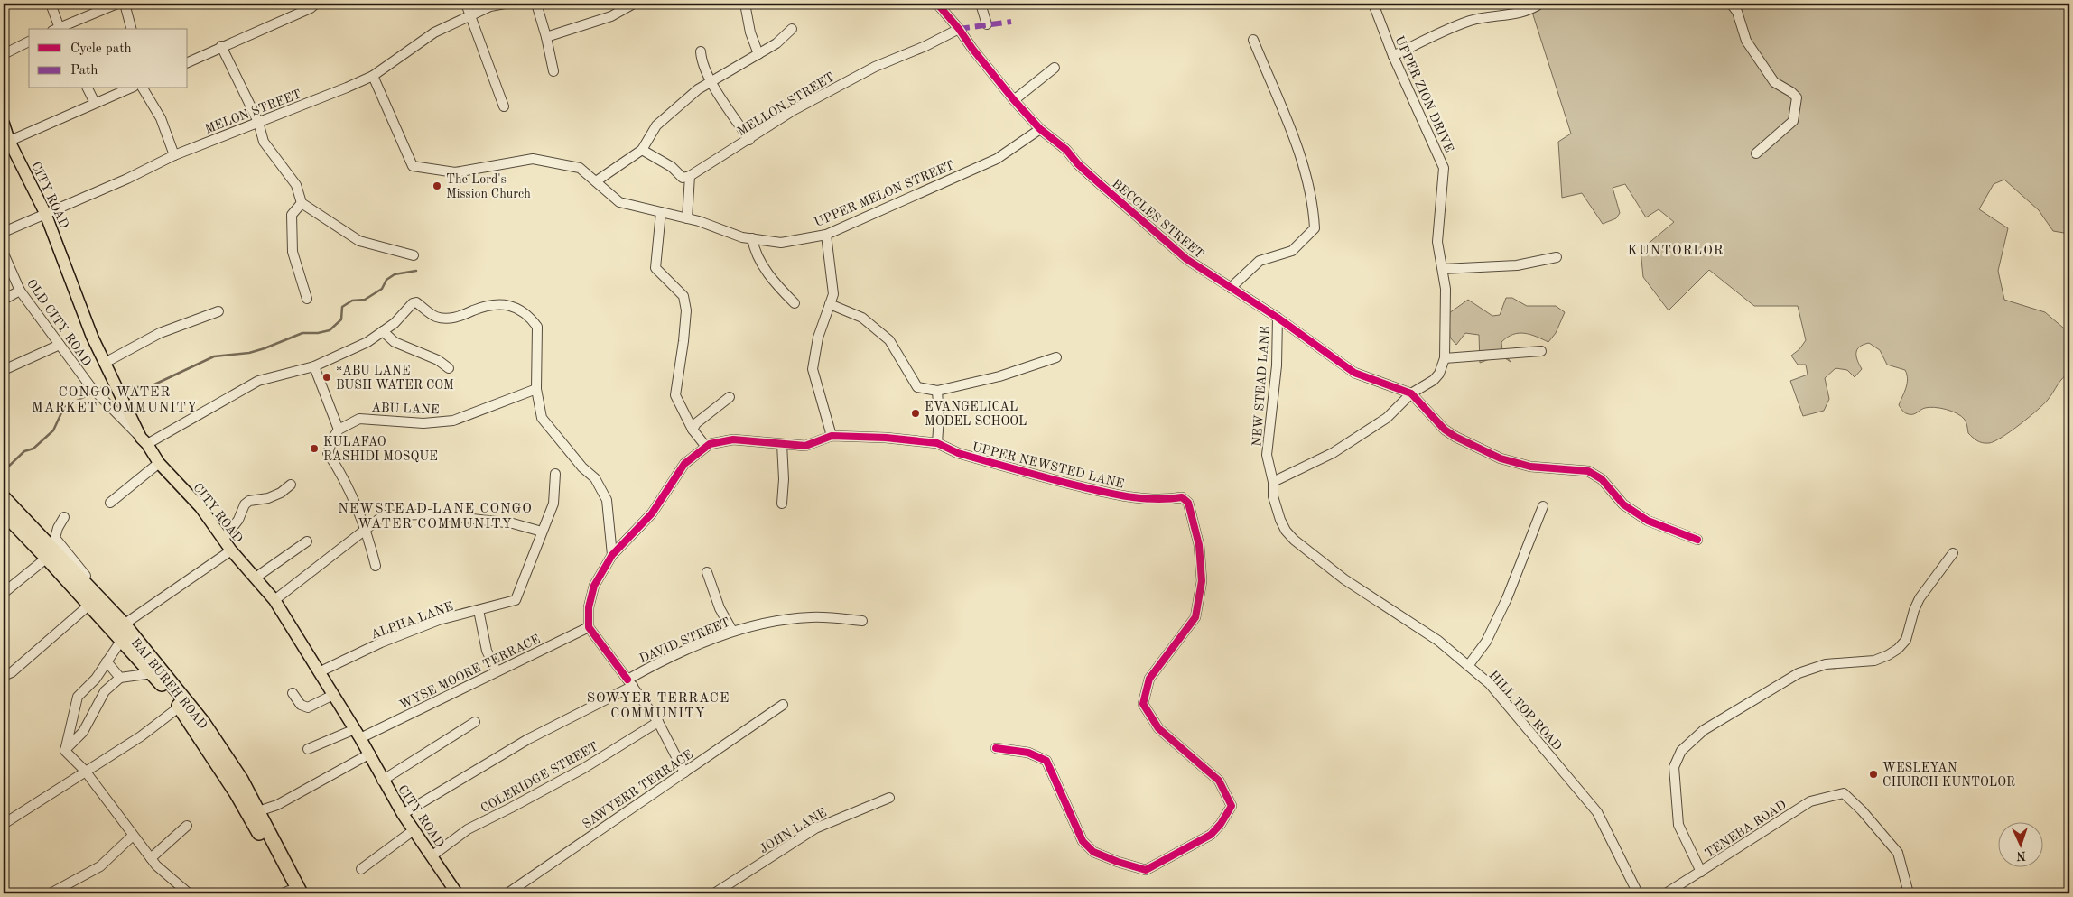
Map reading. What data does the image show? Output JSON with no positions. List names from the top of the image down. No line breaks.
{"streets":{"highway":["BAI BUREH ROAD"],"main road":["CITY ROAD"],"street":["UPPER ZION DRIVE","MELLON STREET","MELON STREET","UPPER MELON STREET","BECCLES STREET","OLD CITY ROAD","NEW STEAD LANE","ABU LANE","UPPER NEWSTED LANE","ALPHA LANE","DAVID STREET","WYSE MOORE TERRACE","HILL TOP ROAD","COLERIDGE STREET","SAWYERR TERRACE","TENEBA ROAD","JOHN LANE"]},"crossings":[["UPPER ZION DRIVE","BECCLES STREET"],["UPPER ZION DRIVE","NEW STEAD LANE"],["UPPER ZION DRIVE","HILL TOP ROAD"],["MELLON STREET","BECCLES STREET"],["MELON STREET","UPPER MELON STREET"],["MELON STREET","CITY ROAD"],["UPPER MELON STREET","BECCLES STREET"],["CITY ROAD","OLD CITY ROAD"],["CITY ROAD","ALPHA LANE"],["CITY ROAD","DAVID STREET"],["CITY ROAD","WYSE MOORE TERRACE"],["CITY ROAD","COLERIDGE STREET"],["BECCLES STREET","NEW STEAD LANE"],["NEW STEAD LANE","HILL TOP ROAD"],["UPPER NEWSTED LANE","WYSE MOORE TERRACE"]],"districts":["KUNTORLOR","CONGO WATER MARKET COMMUNITY","NEWSTEAD LANE CONGO WATER COMMUNITY","SOWYER TERRACE COMMUNITY"],"places":["The Lord's Mission Church","*ABU LANE BUSH WATER COM","EVANGELICAL MODEL SCHOOL","KULAFAO RASHIDI MOSQUE","WESLEYAN CHURCH KUNTOLOR"],"legend":["Cycle path","Path"],"north":"bottom"}
